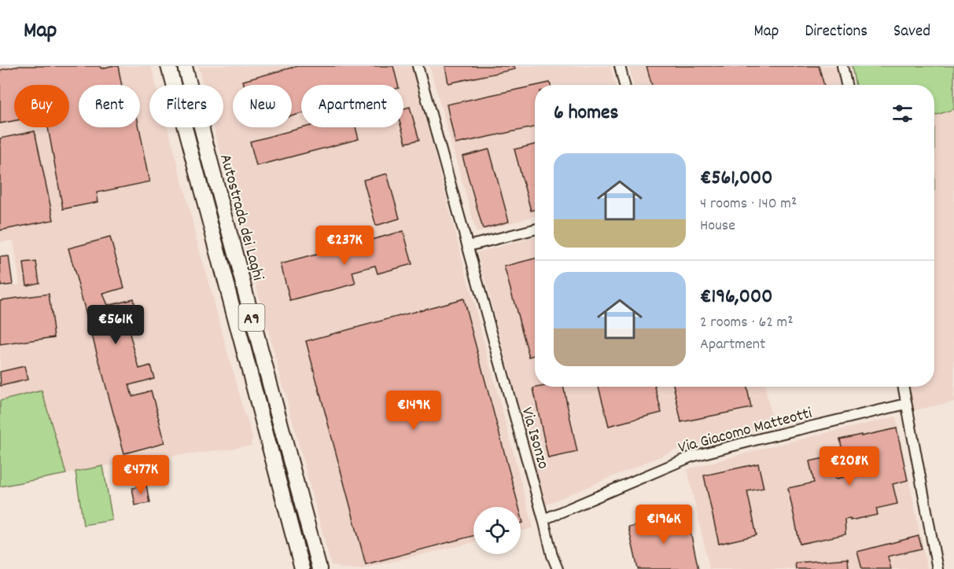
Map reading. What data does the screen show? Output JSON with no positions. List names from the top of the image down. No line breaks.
{"streets":{"highway":["Autostrada dei Laghi","A9"],"street":["Via Giacomo Matteotti","Via Isonzo"]},"crossings":[["Via Giacomo Matteotti","Via Isonzo"]],"page":{"header":"Map","nav":["Map","Directions","Saved"],"chip":["Buy","Rent","Filters","New","Apartment"],"heading":"6 homes","list":[{"name":"€561,000","note":"4 rooms · 140 m² · House"},{"name":"€196,000","note":"2 rooms · 62 m² · Apartment"}],"price":["€237K","€561K","€149K","€208K","€477K","€196K"]}}
